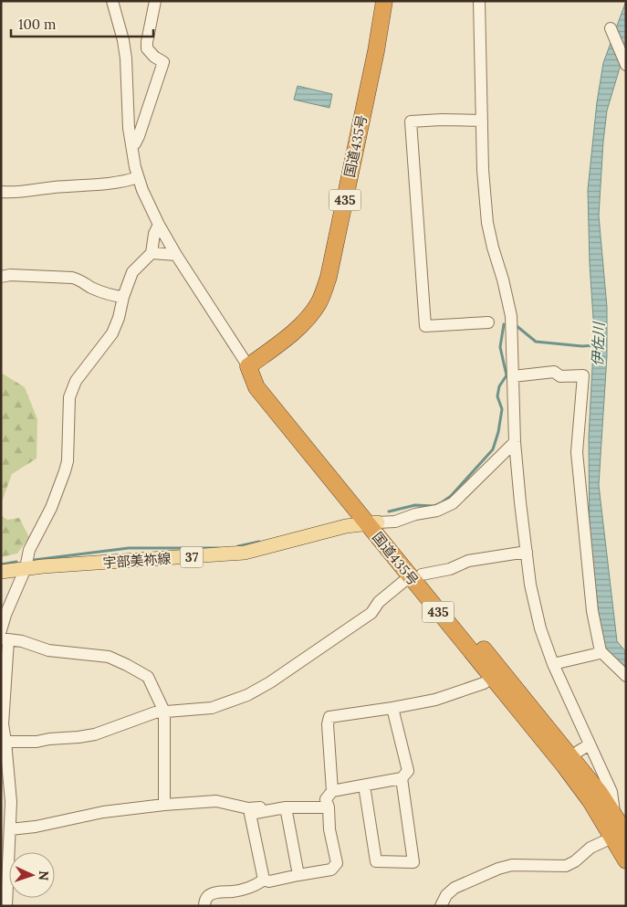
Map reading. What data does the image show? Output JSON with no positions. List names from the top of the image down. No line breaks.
{"streets":{"highway":["国道435号","435"],"main road":["37","宇部美祢線"]},"crossings":[["国道435号","宇部美祢線"]],"water":["伊佐川"],"scale_bar":"100 m","north":"right"}
